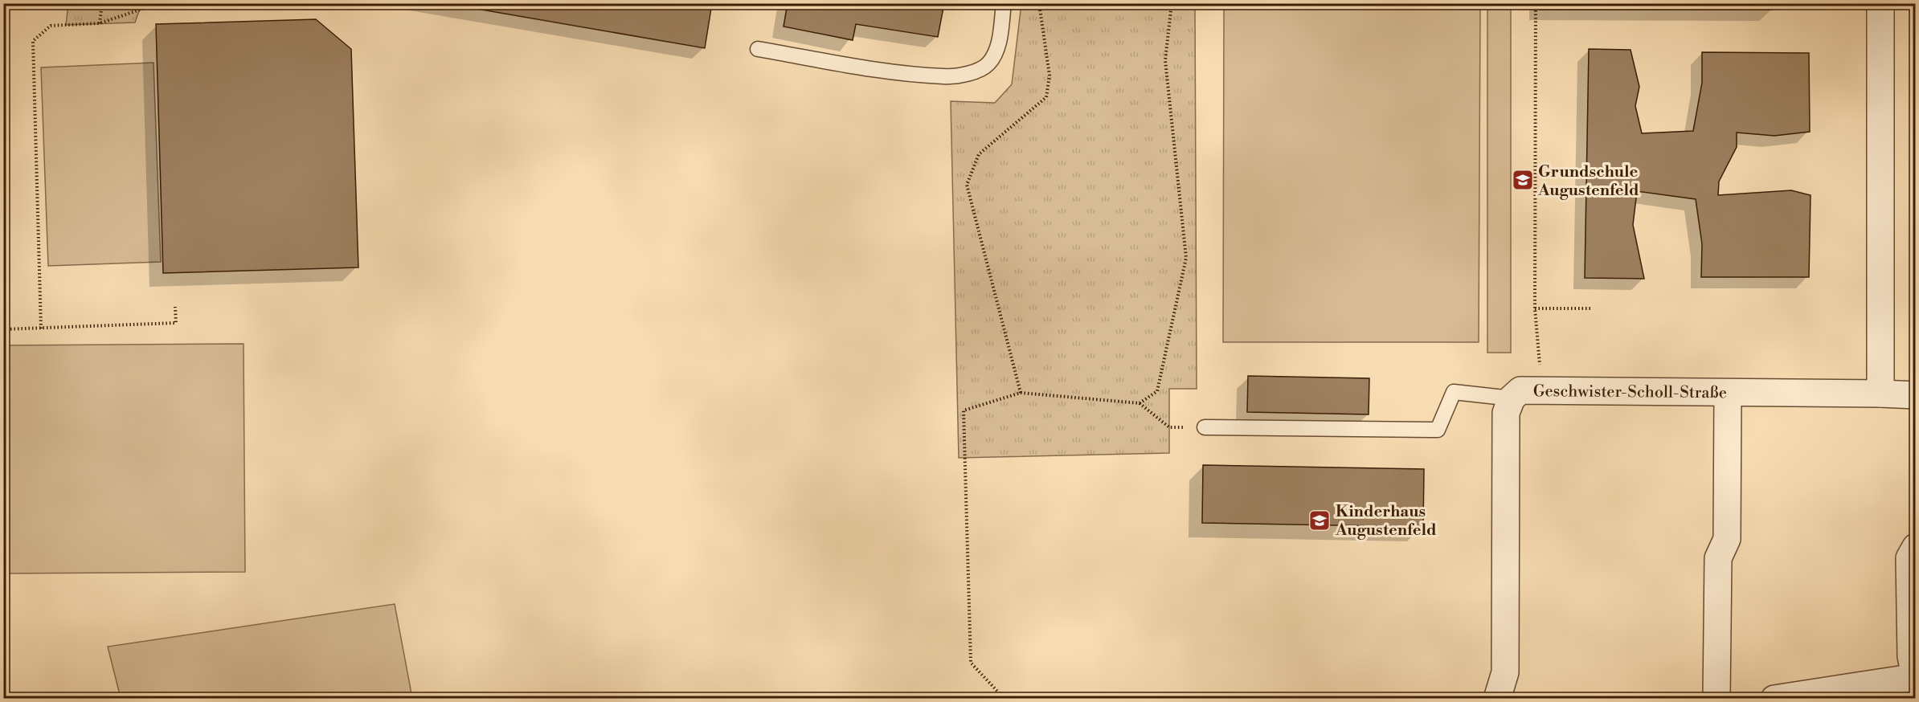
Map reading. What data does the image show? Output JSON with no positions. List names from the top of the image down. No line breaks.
{"streets":{"street":["Geschwister-Scholl-Straße"]},"places":{"school or university":["Grundschule Augustenfeld","Kinderhaus Augustenfeld"]}}
